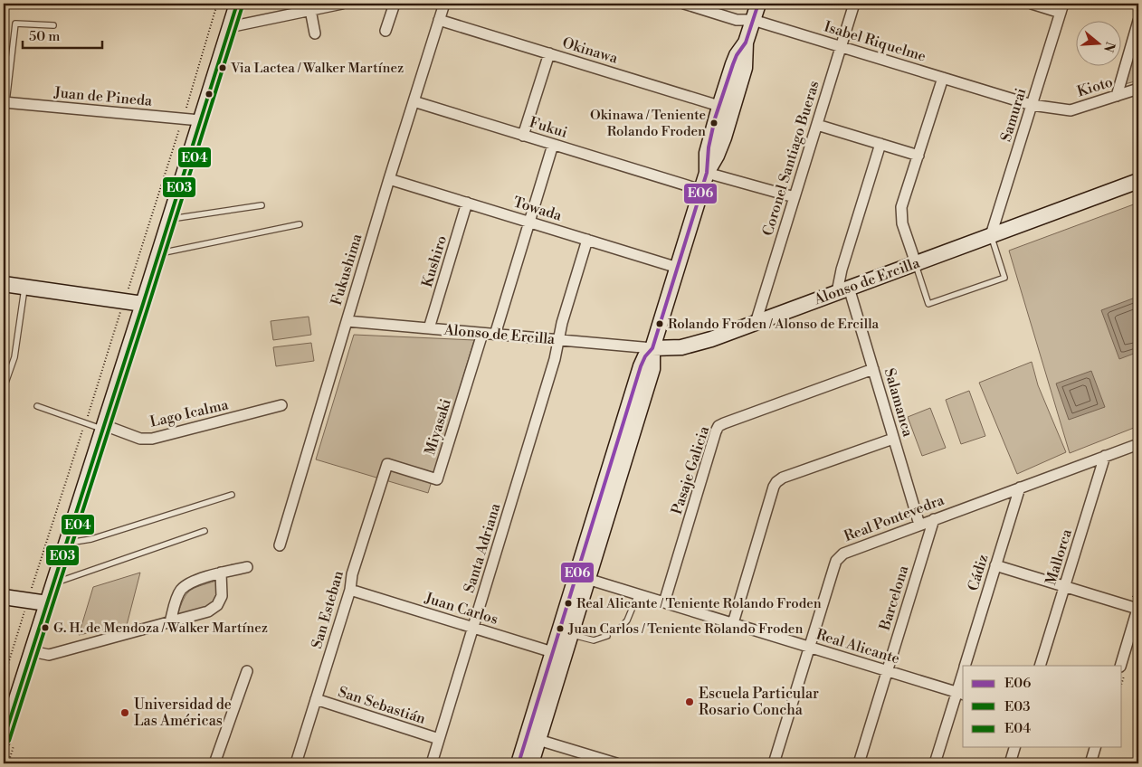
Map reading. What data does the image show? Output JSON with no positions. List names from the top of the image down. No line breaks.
{"streets":{"street":["Isabel Riquelme","Okinawa","Kioto","Juan de Pineda","Samurai","Fukui","Coronel Santiago Bueras","Towada","Kushiro","Fukushima","Alonso de Ercilla","Salamanca","Lago Icalma","Miyasaki","Pasaje Galicia","Real Pontevedra","Santa Adriana","Mallorca","Cádiz","Barcelona","Juan Carlos","San Esteban","Real Alicante","San Sebastián"]},"crossings":[["Isabel Riquelme","Kioto"],["Isabel Riquelme","Samurai"],["Isabel Riquelme","Coronel Santiago Bueras"],["Okinawa","Fukushima"],["Kioto","Samurai"],["Samurai","Alonso de Ercilla"],["Fukui","Fukushima"],["Coronel Santiago Bueras","Alonso de Ercilla"],["Towada","Kushiro"],["Towada","Fukushima"],["Towada","Santa Adriana"],["Kushiro","Alonso de Ercilla"],["Fukushima","Alonso de Ercilla"],["Alonso de Ercilla","Salamanca"],["Alonso de Ercilla","Miyasaki"],["Alonso de Ercilla","Santa Adriana"],["Salamanca","Pasaje Galicia"],["Salamanca","Real Pontevedra"],["Miyasaki","San Esteban"],["Pasaje Galicia","Real Alicante"],["Real Pontevedra","Mallorca"],["Real Pontevedra","Cádiz"],["Real Pontevedra","Barcelona"],["Real Pontevedra","Real Alicante"],["Santa Adriana","Juan Carlos"],["Santa Adriana","San Sebastián"],["Cádiz","Real Alicante"],["Barcelona","Real Alicante"],["Juan Carlos","San Esteban"],["San Esteban","San Sebastián"]],"places":["Via Lactea / Walker Martínez","Okinawa / Teniente Rolando Froden","Rolando Froden / Alonso de Ercilla","Real Alicante / Teniente Rolando Froden","G. H. de Mendoza / Walker Martínez","Juan Carlos / Teniente Rolando Froden","Escuela Particular Rosario Concha","Universidad de Las Américas"],"lines":["transit line E06","transit line E03","transit line E04"],"legend":["E06","E03","E04"],"scale_bar":"50 m","north":"right"}
